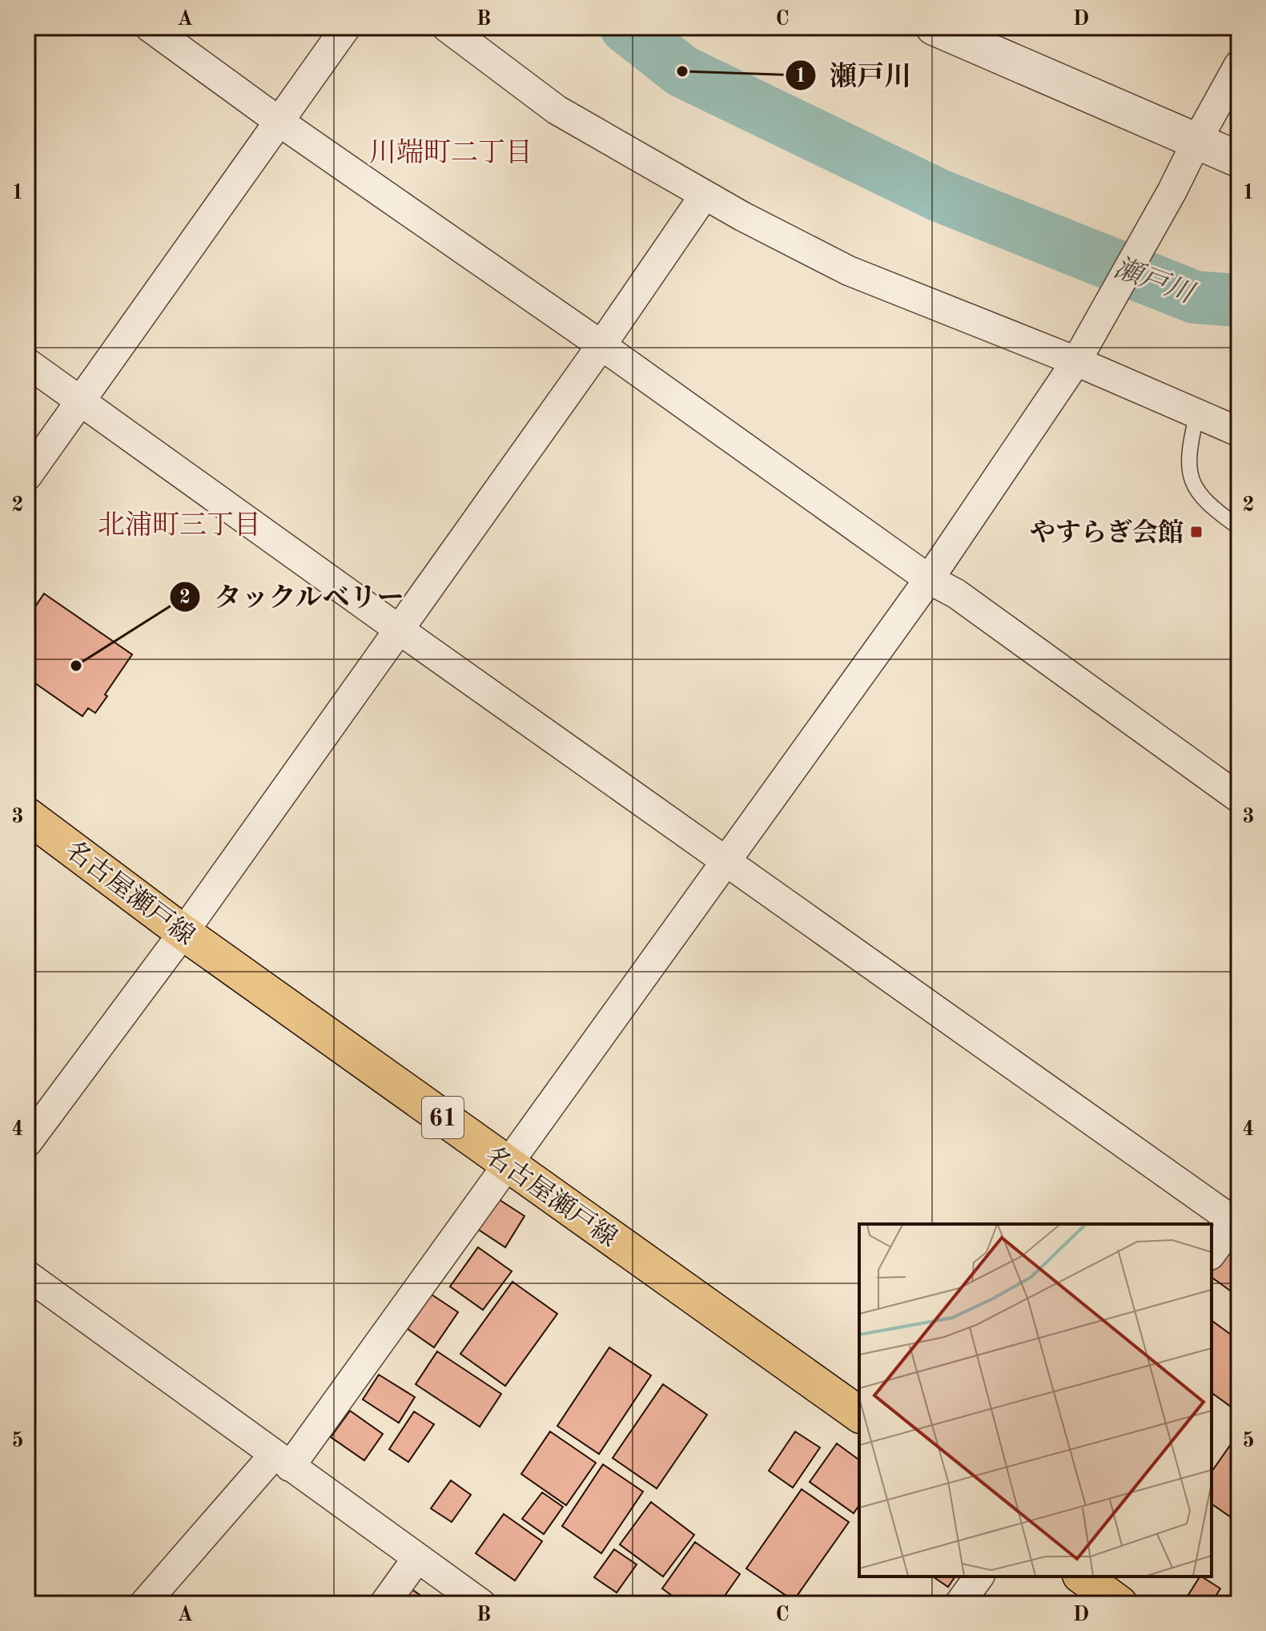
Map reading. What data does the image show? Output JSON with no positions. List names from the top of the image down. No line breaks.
{"streets":{"main road":["名古屋瀬戸線","61"]},"districts":["川端町二丁目","北浦町三丁目"],"water":["瀬戸川"],"places":{"other":["瀬戸川","タックルベリー"],"transit":["やすらぎ会館"]},"grid":{"columns":["A","B","C","D"],"rows":["1","2","3","4","5"]}}
